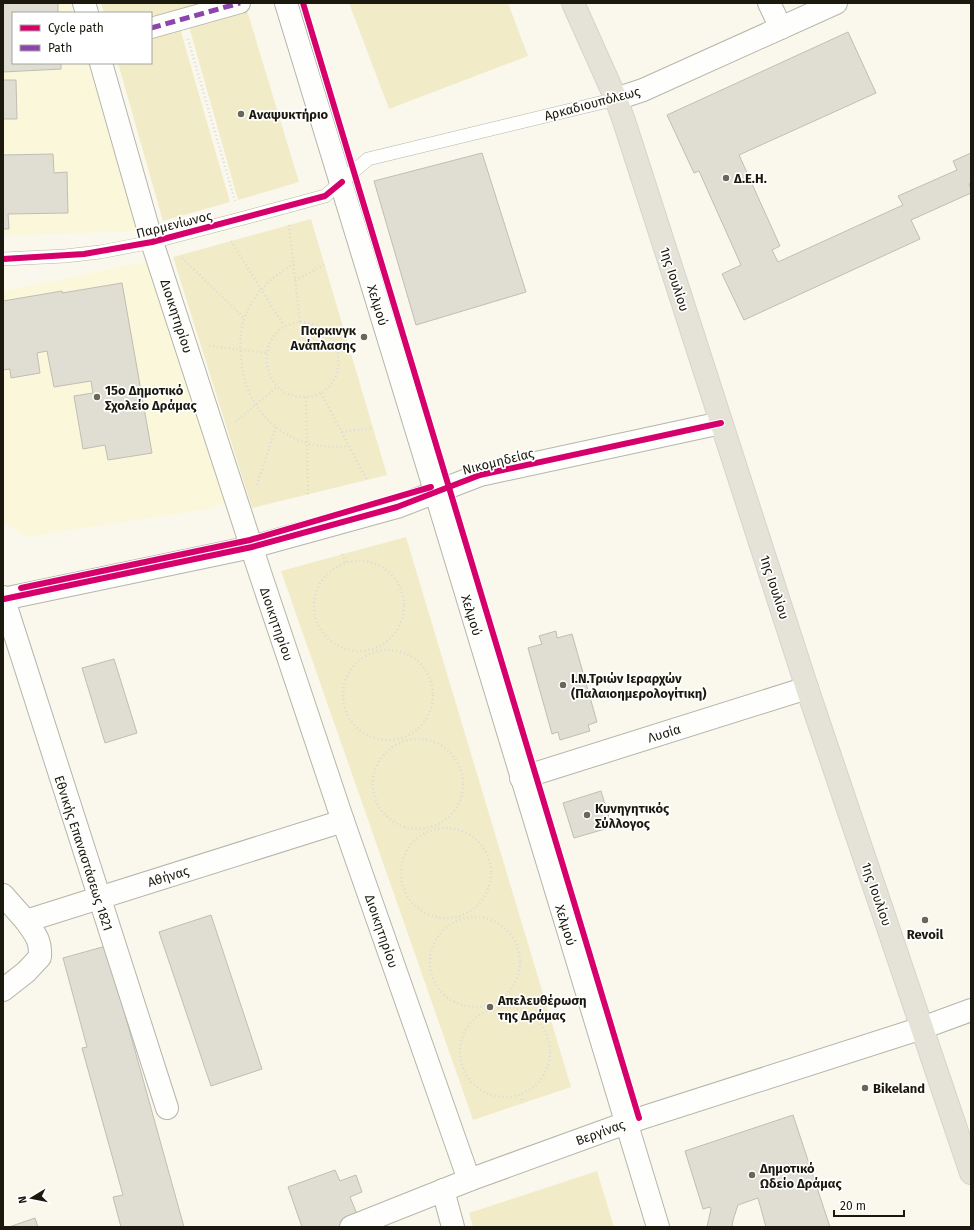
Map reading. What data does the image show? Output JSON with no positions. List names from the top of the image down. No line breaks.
{"streets":{"main road":["1ης Ιουλίου"],"street":["Αρκαδιουπόλεως","Χελμού","Διοικητηρίου","Νικομηδείας","Λυσία","Εθνικής Επαναστάσεως 1821","Αθήνας","Βεργίνας"],"lane":["Παρμενίωνος"]},"crossings":[["Αρκαδιουπόλεως","Παρμενίωνος"],["Αρκαδιουπόλεως","1ης Ιουλίου"],["Αρκαδιουπόλεως","Χελμού"],["Παρμενίωνος","Χελμού"],["Παρμενίωνος","Διοικητηρίου"],["1ης Ιουλίου","Νικομηδείας"],["1ης Ιουλίου","Λυσία"],["1ης Ιουλίου","Βεργίνας"],["Χελμού","Νικομηδείας"],["Χελμού","Λυσία"],["Χελμού","Βεργίνας"],["Διοικητηρίου","Νικομηδείας"],["Διοικητηρίου","Αθήνας"],["Διοικητηρίου","Βεργίνας"],["Νικομηδείας","Εθνικής Επαναστάσεως 1821"],["Εθνικής Επαναστάσεως 1821","Αθήνας"]],"places":["Αναψυκτήριο","Δ.Ε.Η.","Παρκινγκ Ανάπλασης","15ο Δημοτικό Σχολείο Δράμας","Ι.Ν.Τριών Ιεραρχών (Παλαιοημερολογίτικη)","Κυνηγητικός Σύλλογος","Revoil","Απελευθέρωση της Δράμας","Bikeland","Δημοτικό Ωδείο Δράμας"],"legend":["Cycle path","Path"],"scale_bar":"20 m","north":"left"}
